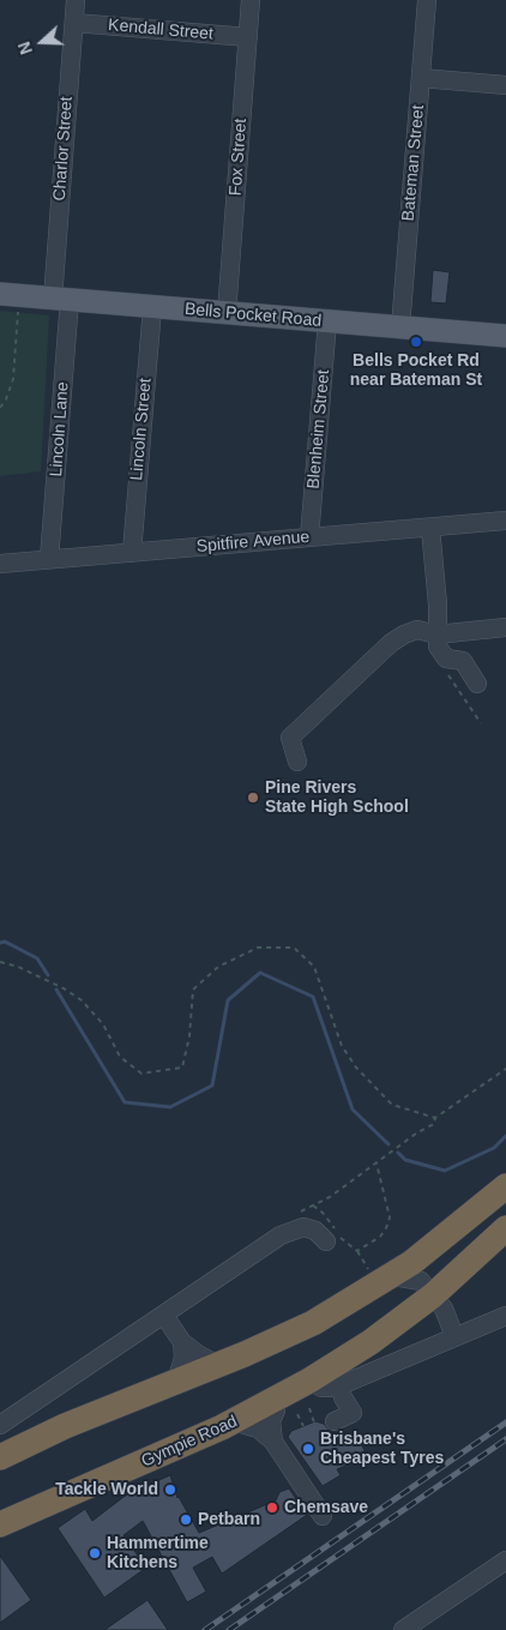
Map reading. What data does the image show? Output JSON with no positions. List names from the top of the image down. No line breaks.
{"streets":{"highway":["Gympie Road"],"main road":["Bells Pocket Road"],"street":["Kendall Street","Charlor Street","Fox Street","Bateman Street","Lincoln Lane","Lincoln Street","Blenheim Street","Spitfire Avenue"]},"crossings":[["Kendall Street","Charlor Street"],["Kendall Street","Fox Street"],["Charlor Street","Bells Pocket Road"],["Charlor Street","Lincoln Lane"],["Fox Street","Bells Pocket Road"],["Bateman Street","Bells Pocket Road"],["Bells Pocket Road","Lincoln Lane"],["Bells Pocket Road","Lincoln Street"],["Bells Pocket Road","Blenheim Street"],["Lincoln Lane","Spitfire Avenue"],["Lincoln Street","Spitfire Avenue"],["Blenheim Street","Spitfire Avenue"]],"places":["Bells Pocket Rd near Bateman St","Pine Rivers State High School","Brisbane's Cheapest Tyres","Tackle World","Chemsave","Petbarn","Hammertime Kitchens"],"north":"left"}
